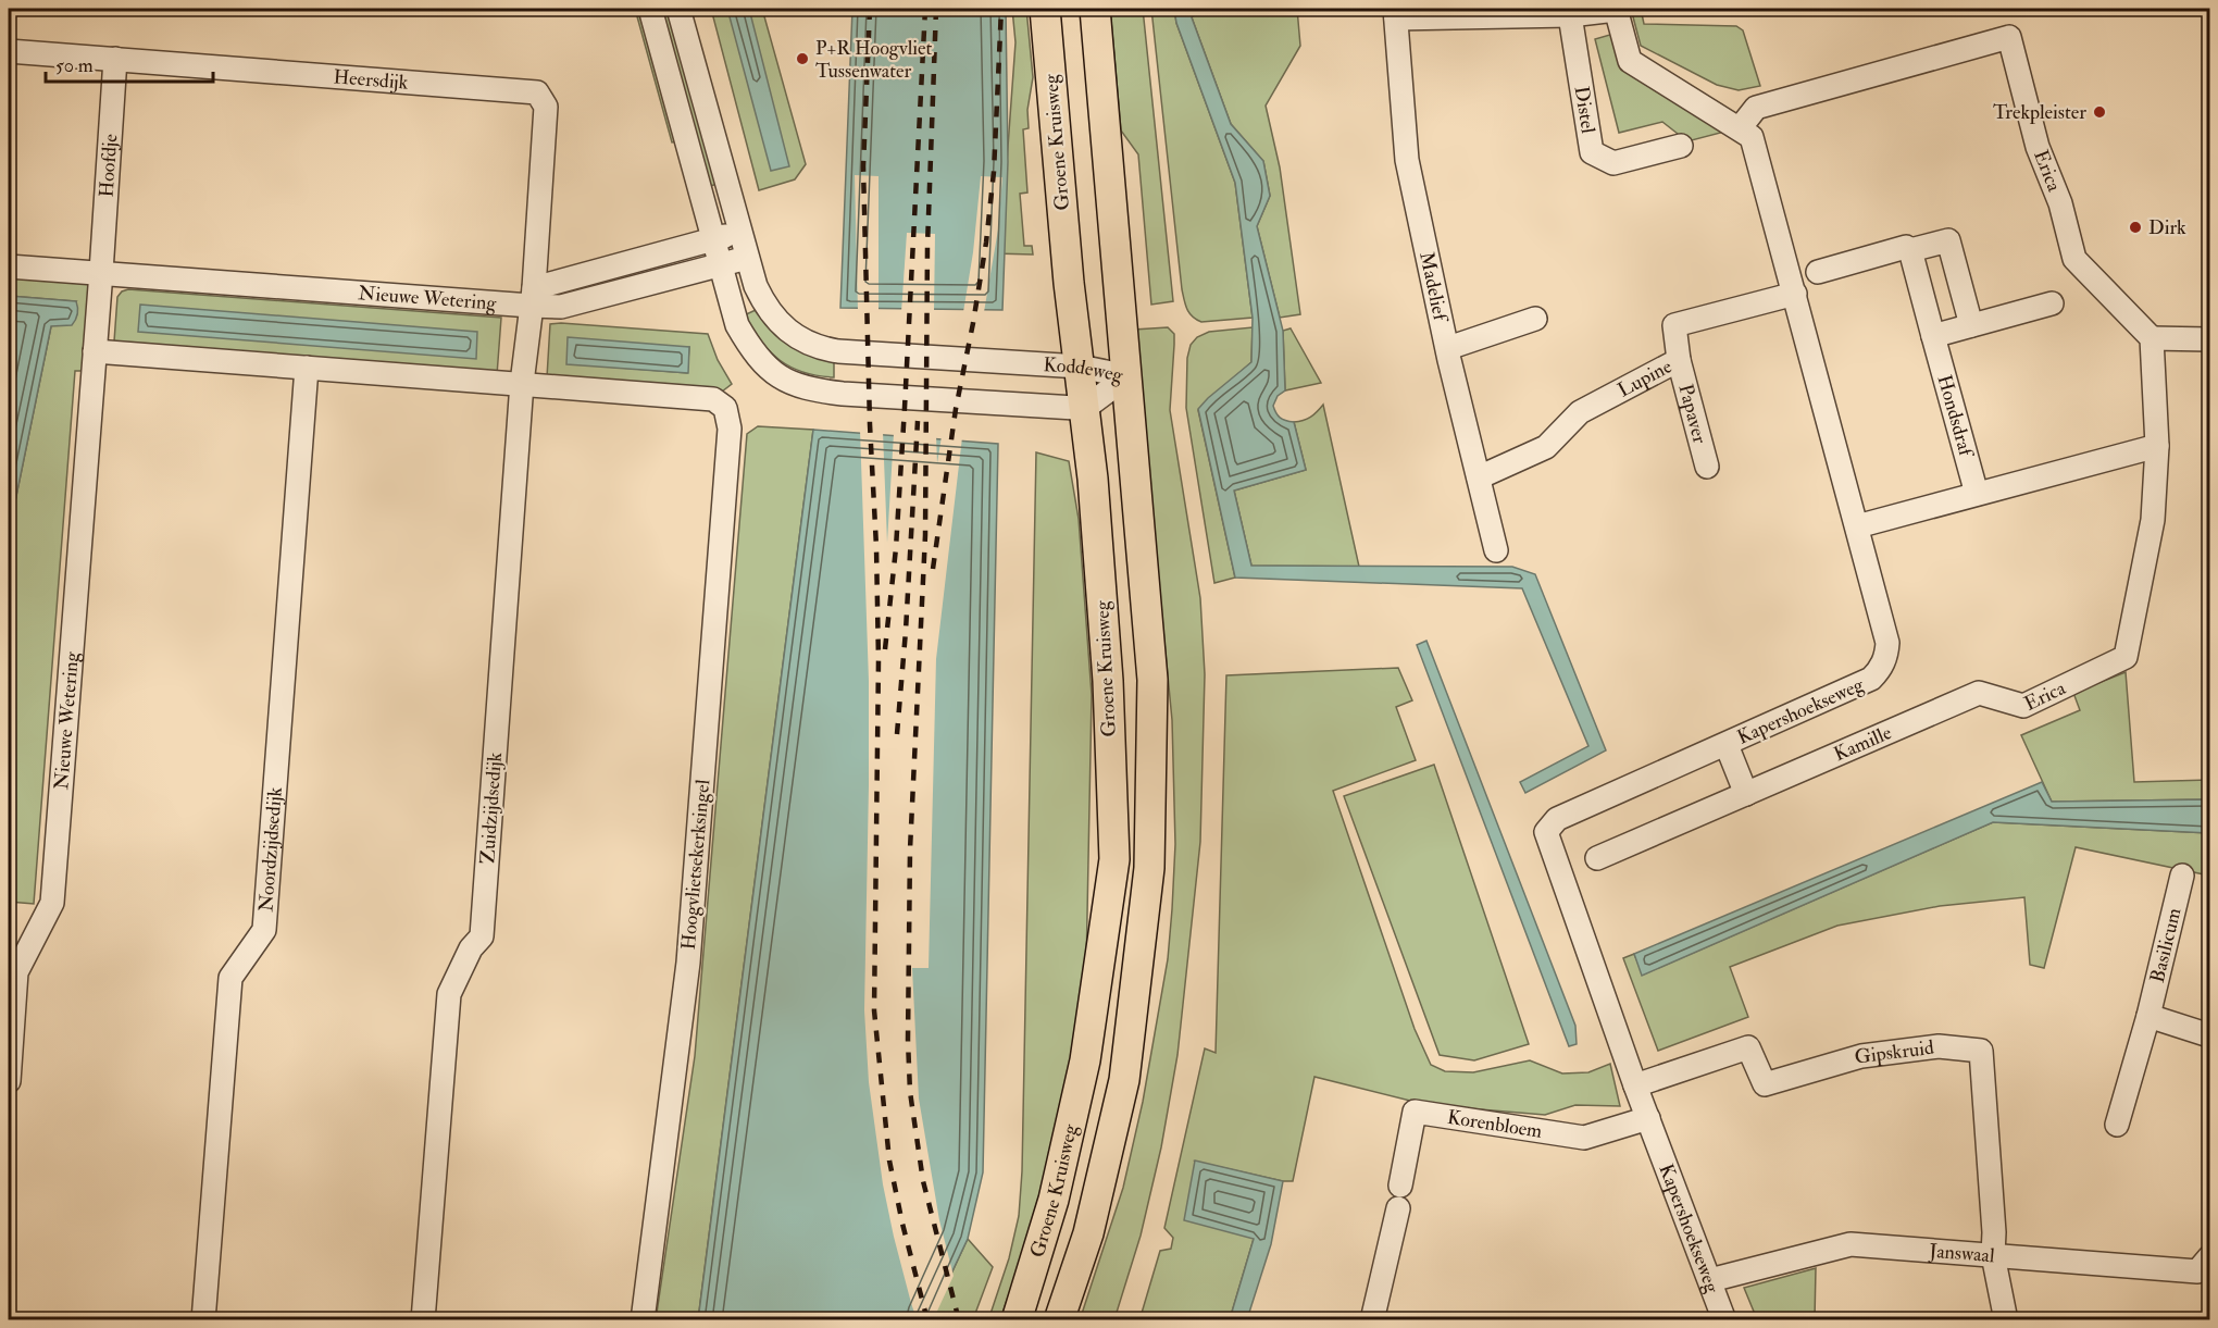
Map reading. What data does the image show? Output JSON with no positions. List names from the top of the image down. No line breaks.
{"streets":{"main road":["Groene Kruisweg"],"street":["Heersdijk","Distel","Hoofdje","Erica","Madelief","Nieuwe Wetering","Koddeweg","Lupine","Papaver","Hondsdraf","Kapershoekseweg","Kamille","Zuidzijdsedijk","Noordzijdsedijk","Hoogvlietsekerksingel","Basilicum","Gipskruid","Korenbloem","Janswaal"]},"crossings":[["Heersdijk","Hoofdje"],["Heersdijk","Nieuwe Wetering"],["Heersdijk","Zuidzijdsedijk"],["Distel","Madelief"],["Groene Kruisweg","Koddeweg"],["Hoofdje","Nieuwe Wetering"],["Erica","Kapershoekseweg"],["Erica","Kamille"],["Madelief","Lupine"],["Madelief","Kapershoekseweg"],["Nieuwe Wetering","Koddeweg"],["Nieuwe Wetering","Zuidzijdsedijk"],["Lupine","Papaver"],["Lupine","Kapershoekseweg"],["Kapershoekseweg","Gipskruid"],["Kapershoekseweg","Korenbloem"],["Kapershoekseweg","Janswaal"],["Zuidzijdsedijk","Hoogvlietsekerksingel"],["Gipskruid","Janswaal"]],"places":["P+R Hoogvliet Tussenwater","Trekpleister","Dirk"],"scale_bar":"50 m"}
